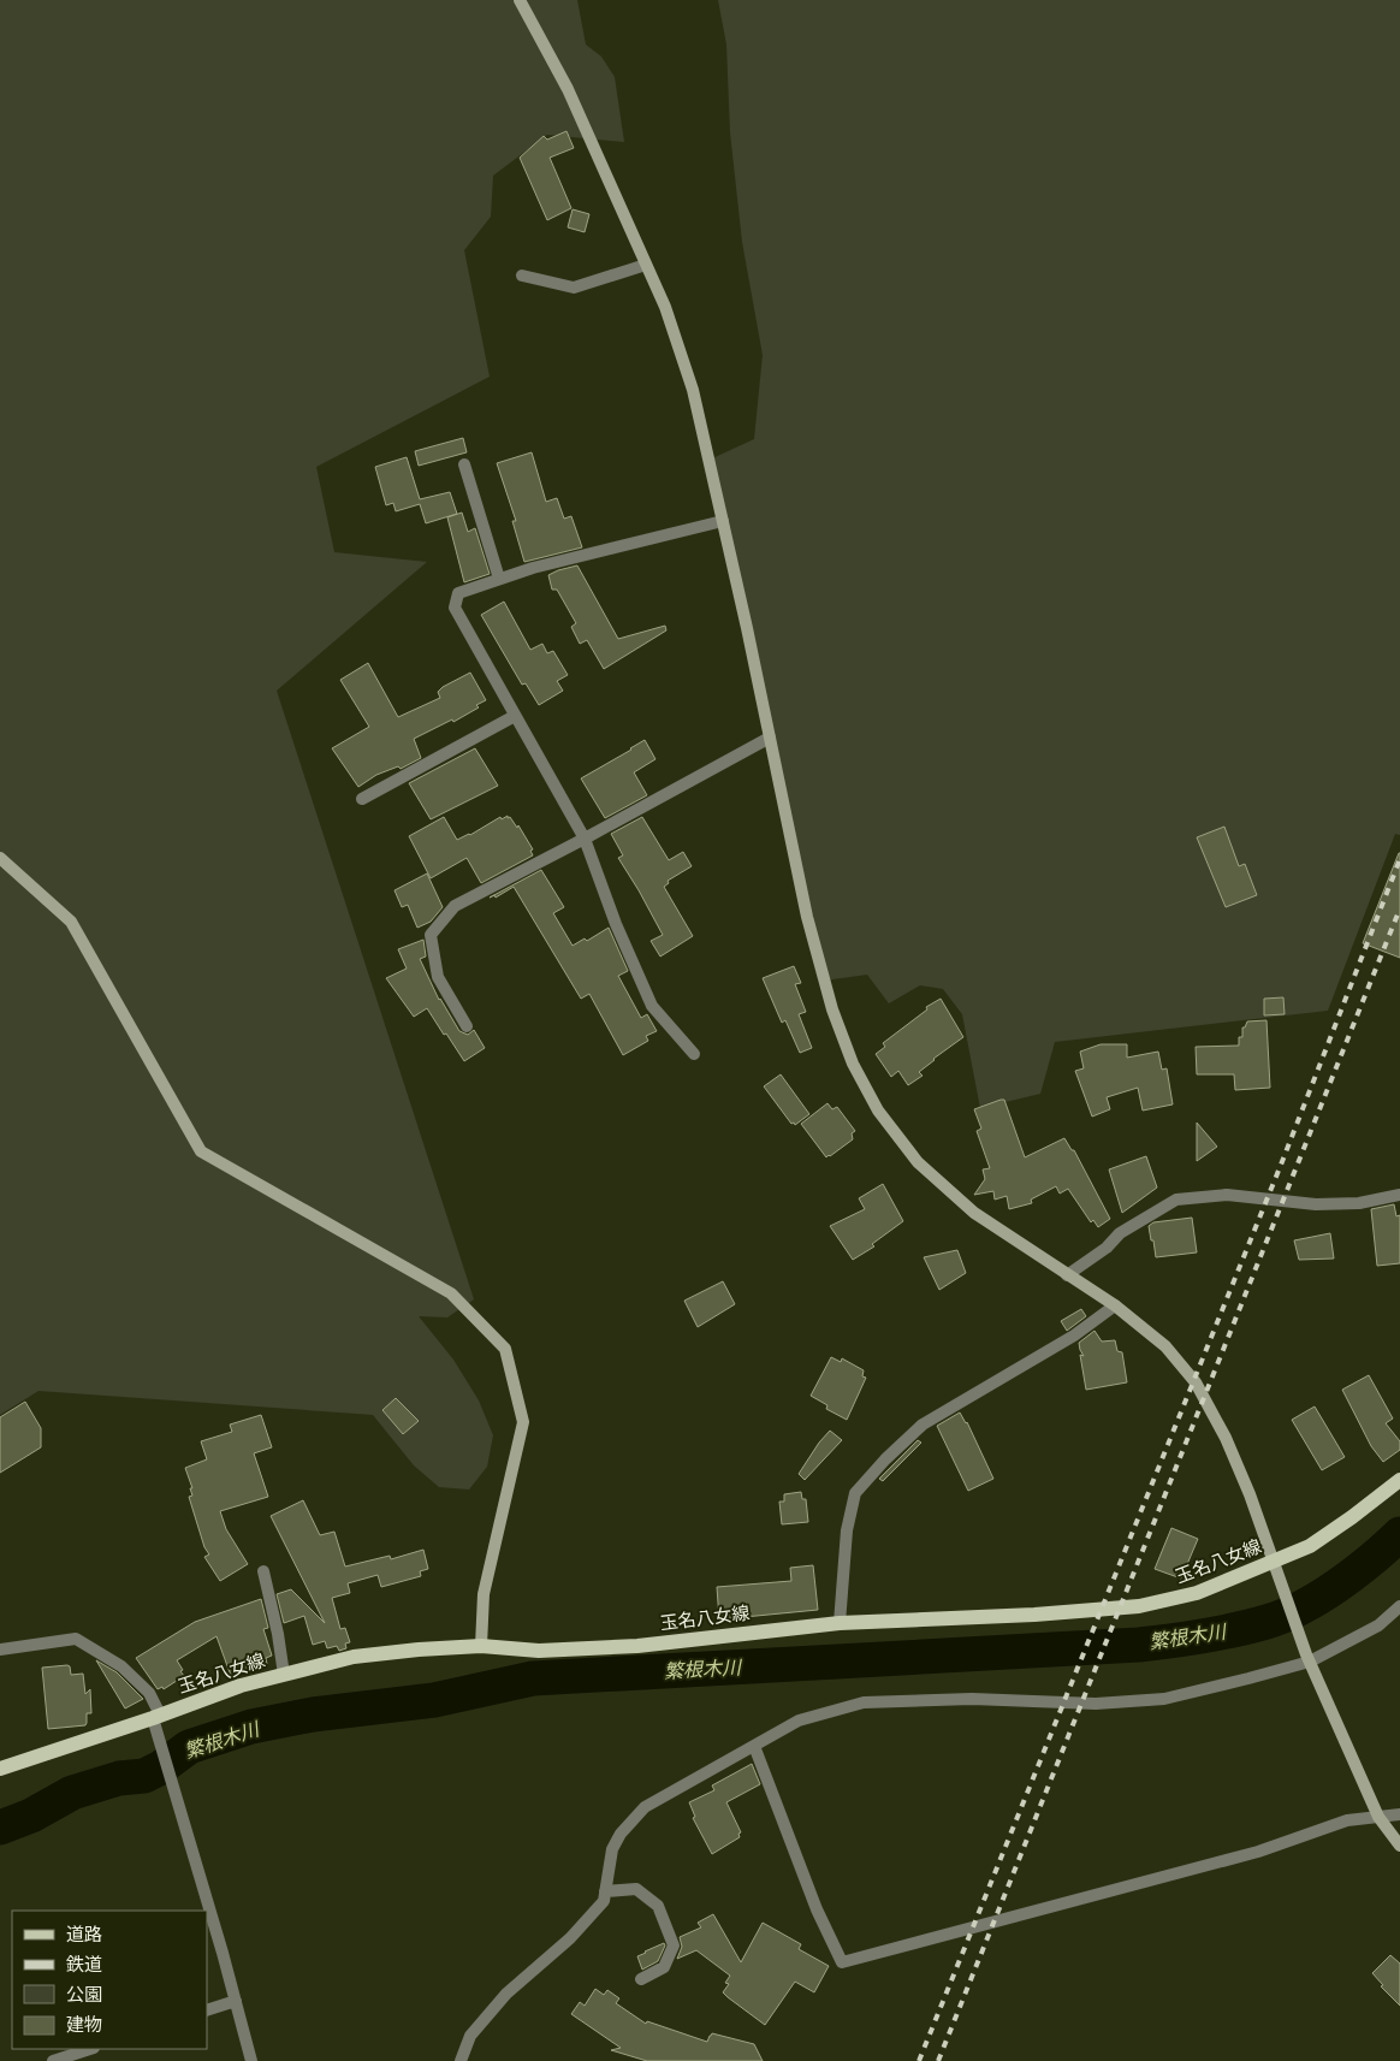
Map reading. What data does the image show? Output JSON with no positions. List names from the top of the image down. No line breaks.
{"streets":{"main road":["玉名八女線"]},"water":["繁根木川"],"legend":["道路","鉄道","公園","建物"]}
